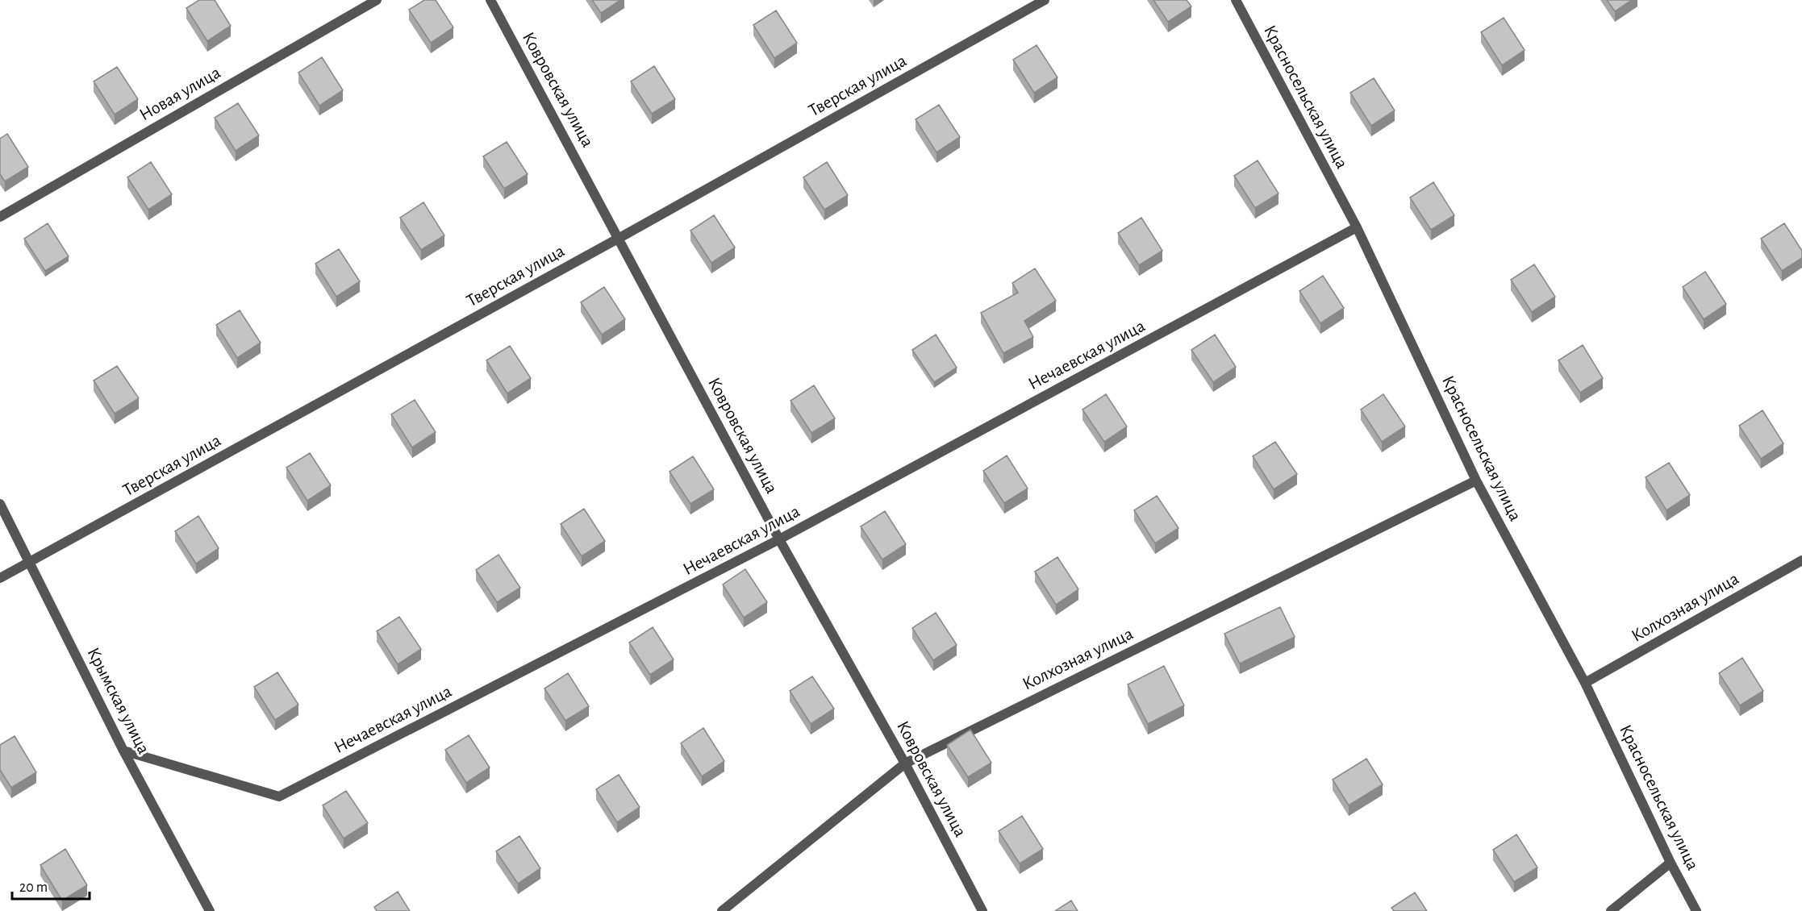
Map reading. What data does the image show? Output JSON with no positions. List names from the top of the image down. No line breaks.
{"streets":{"street":["Тверская улица","Ковровская улица","Новая улица","Красносельская улица","Нечаевская улица","Колхозная улица","Крымская улица"]},"crossings":[["Тверская улица","Ковровская улица"],["Тверская улица","Крымская улица"],["Ковровская улица","Нечаевская улица"],["Ковровская улица","Колхозная улица"],["Красносельская улица","Нечаевская улица"],["Красносельская улица","Колхозная улица"],["Нечаевская улица","Крымская улица"]],"scale_bar":"20 m"}
